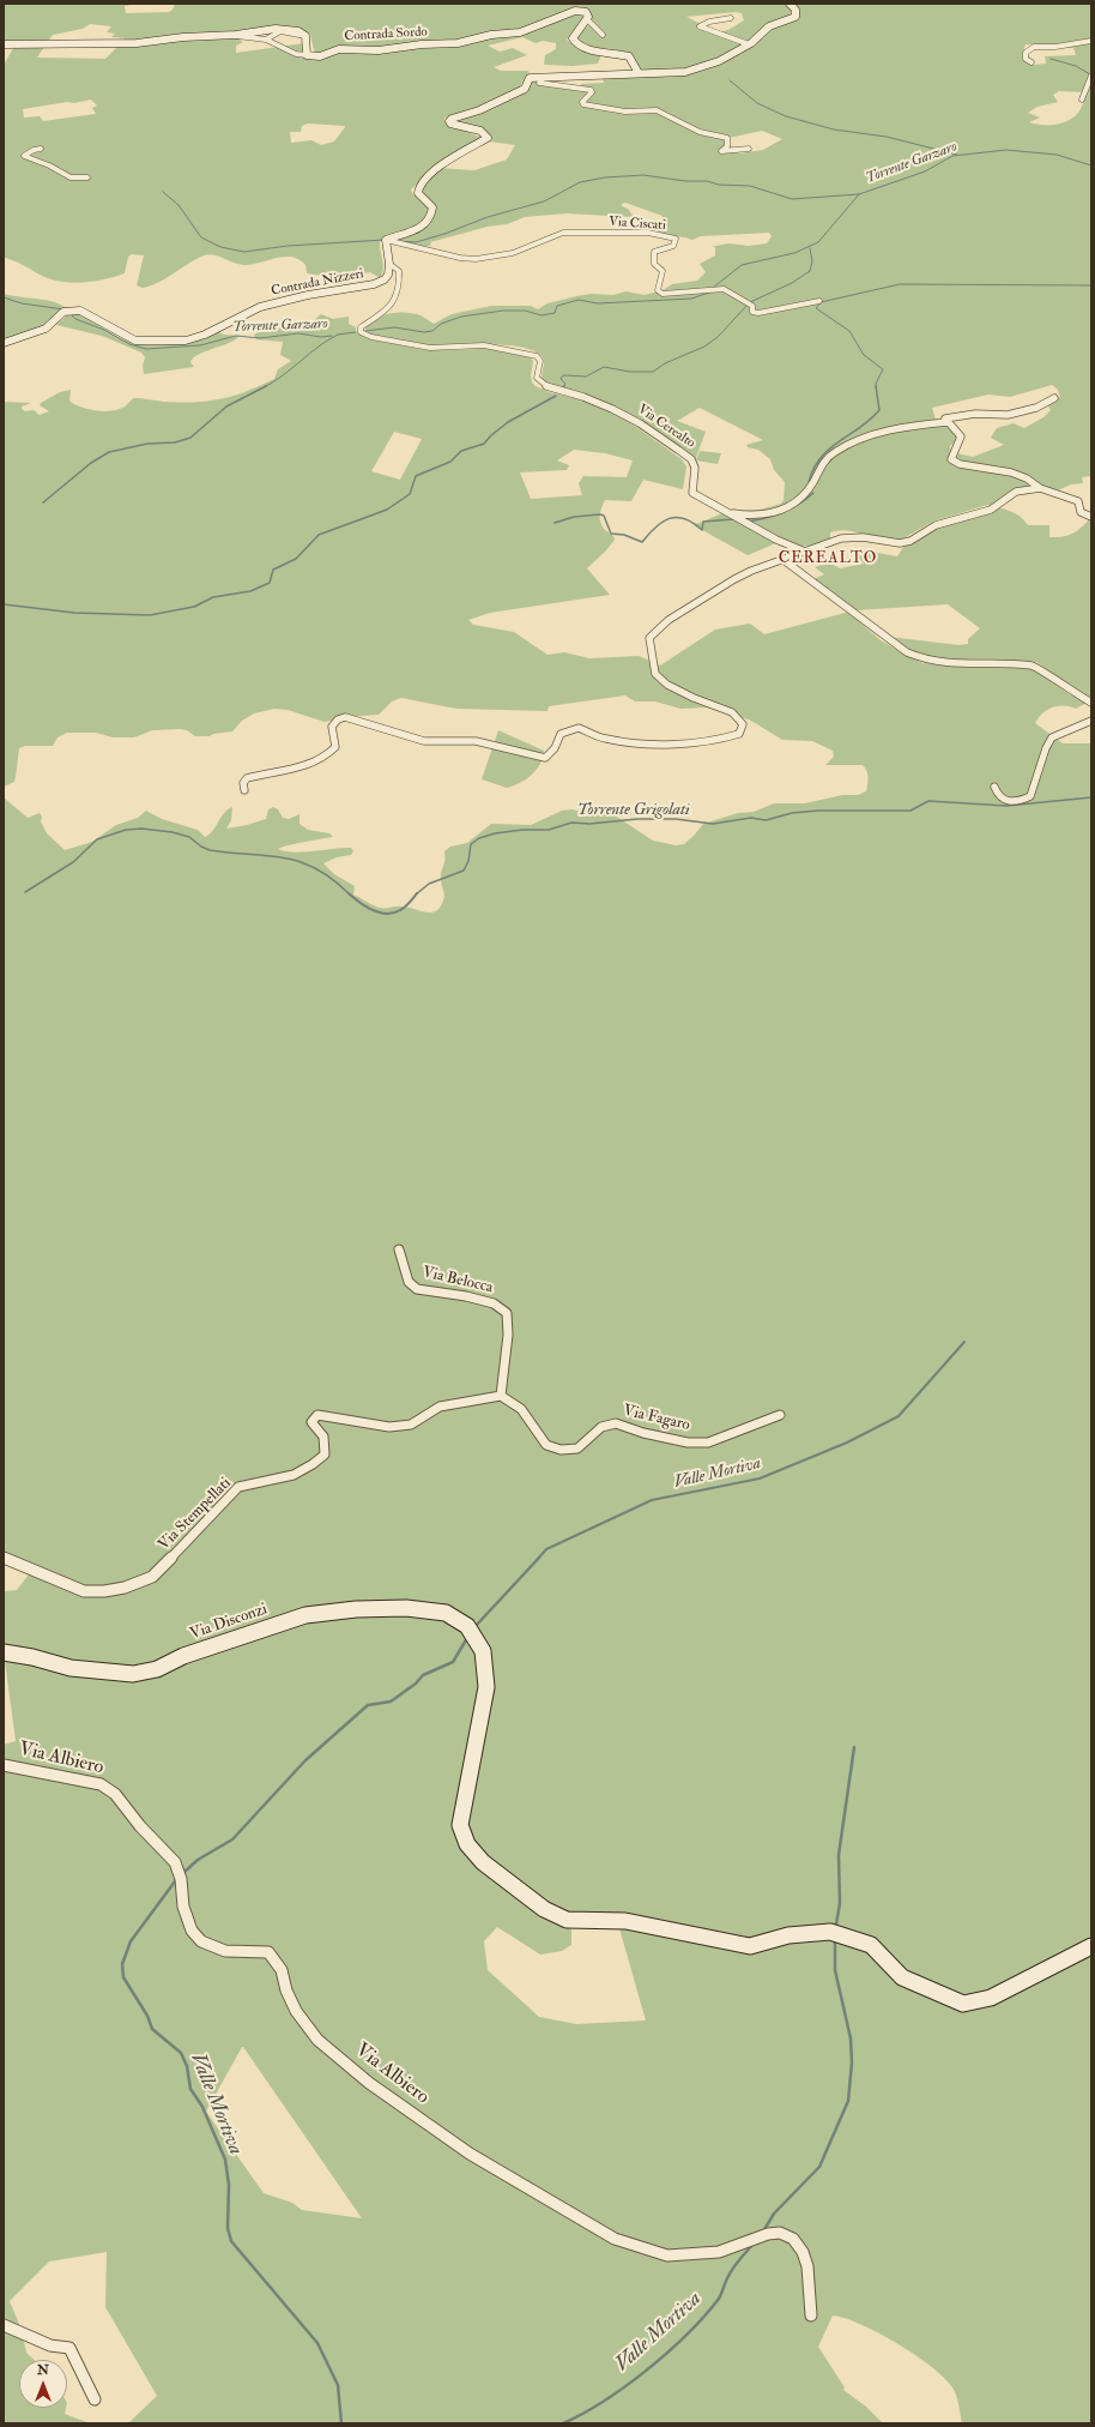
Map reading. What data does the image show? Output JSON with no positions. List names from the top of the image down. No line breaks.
{"streets":{"street":["Contrada Sordo","Via Ciscati","Contrada Nizzeri","Via Cerealto","Via Belocca","Via Fagaro","Via Stempellati","Via Disconzi","Via Albiero"]},"crossings":[["Contrada Nizzeri","Via Cerealto"],["Via Belocca","Via Fagaro"],["Via Belocca","Via Stempellati"],["Via Fagaro","Via Stempellati"]],"districts":["CEREALTO"],"water":["Torrente Garzaro","Torrente Grigolati","Valle Mortiva"],"north":"top"}
